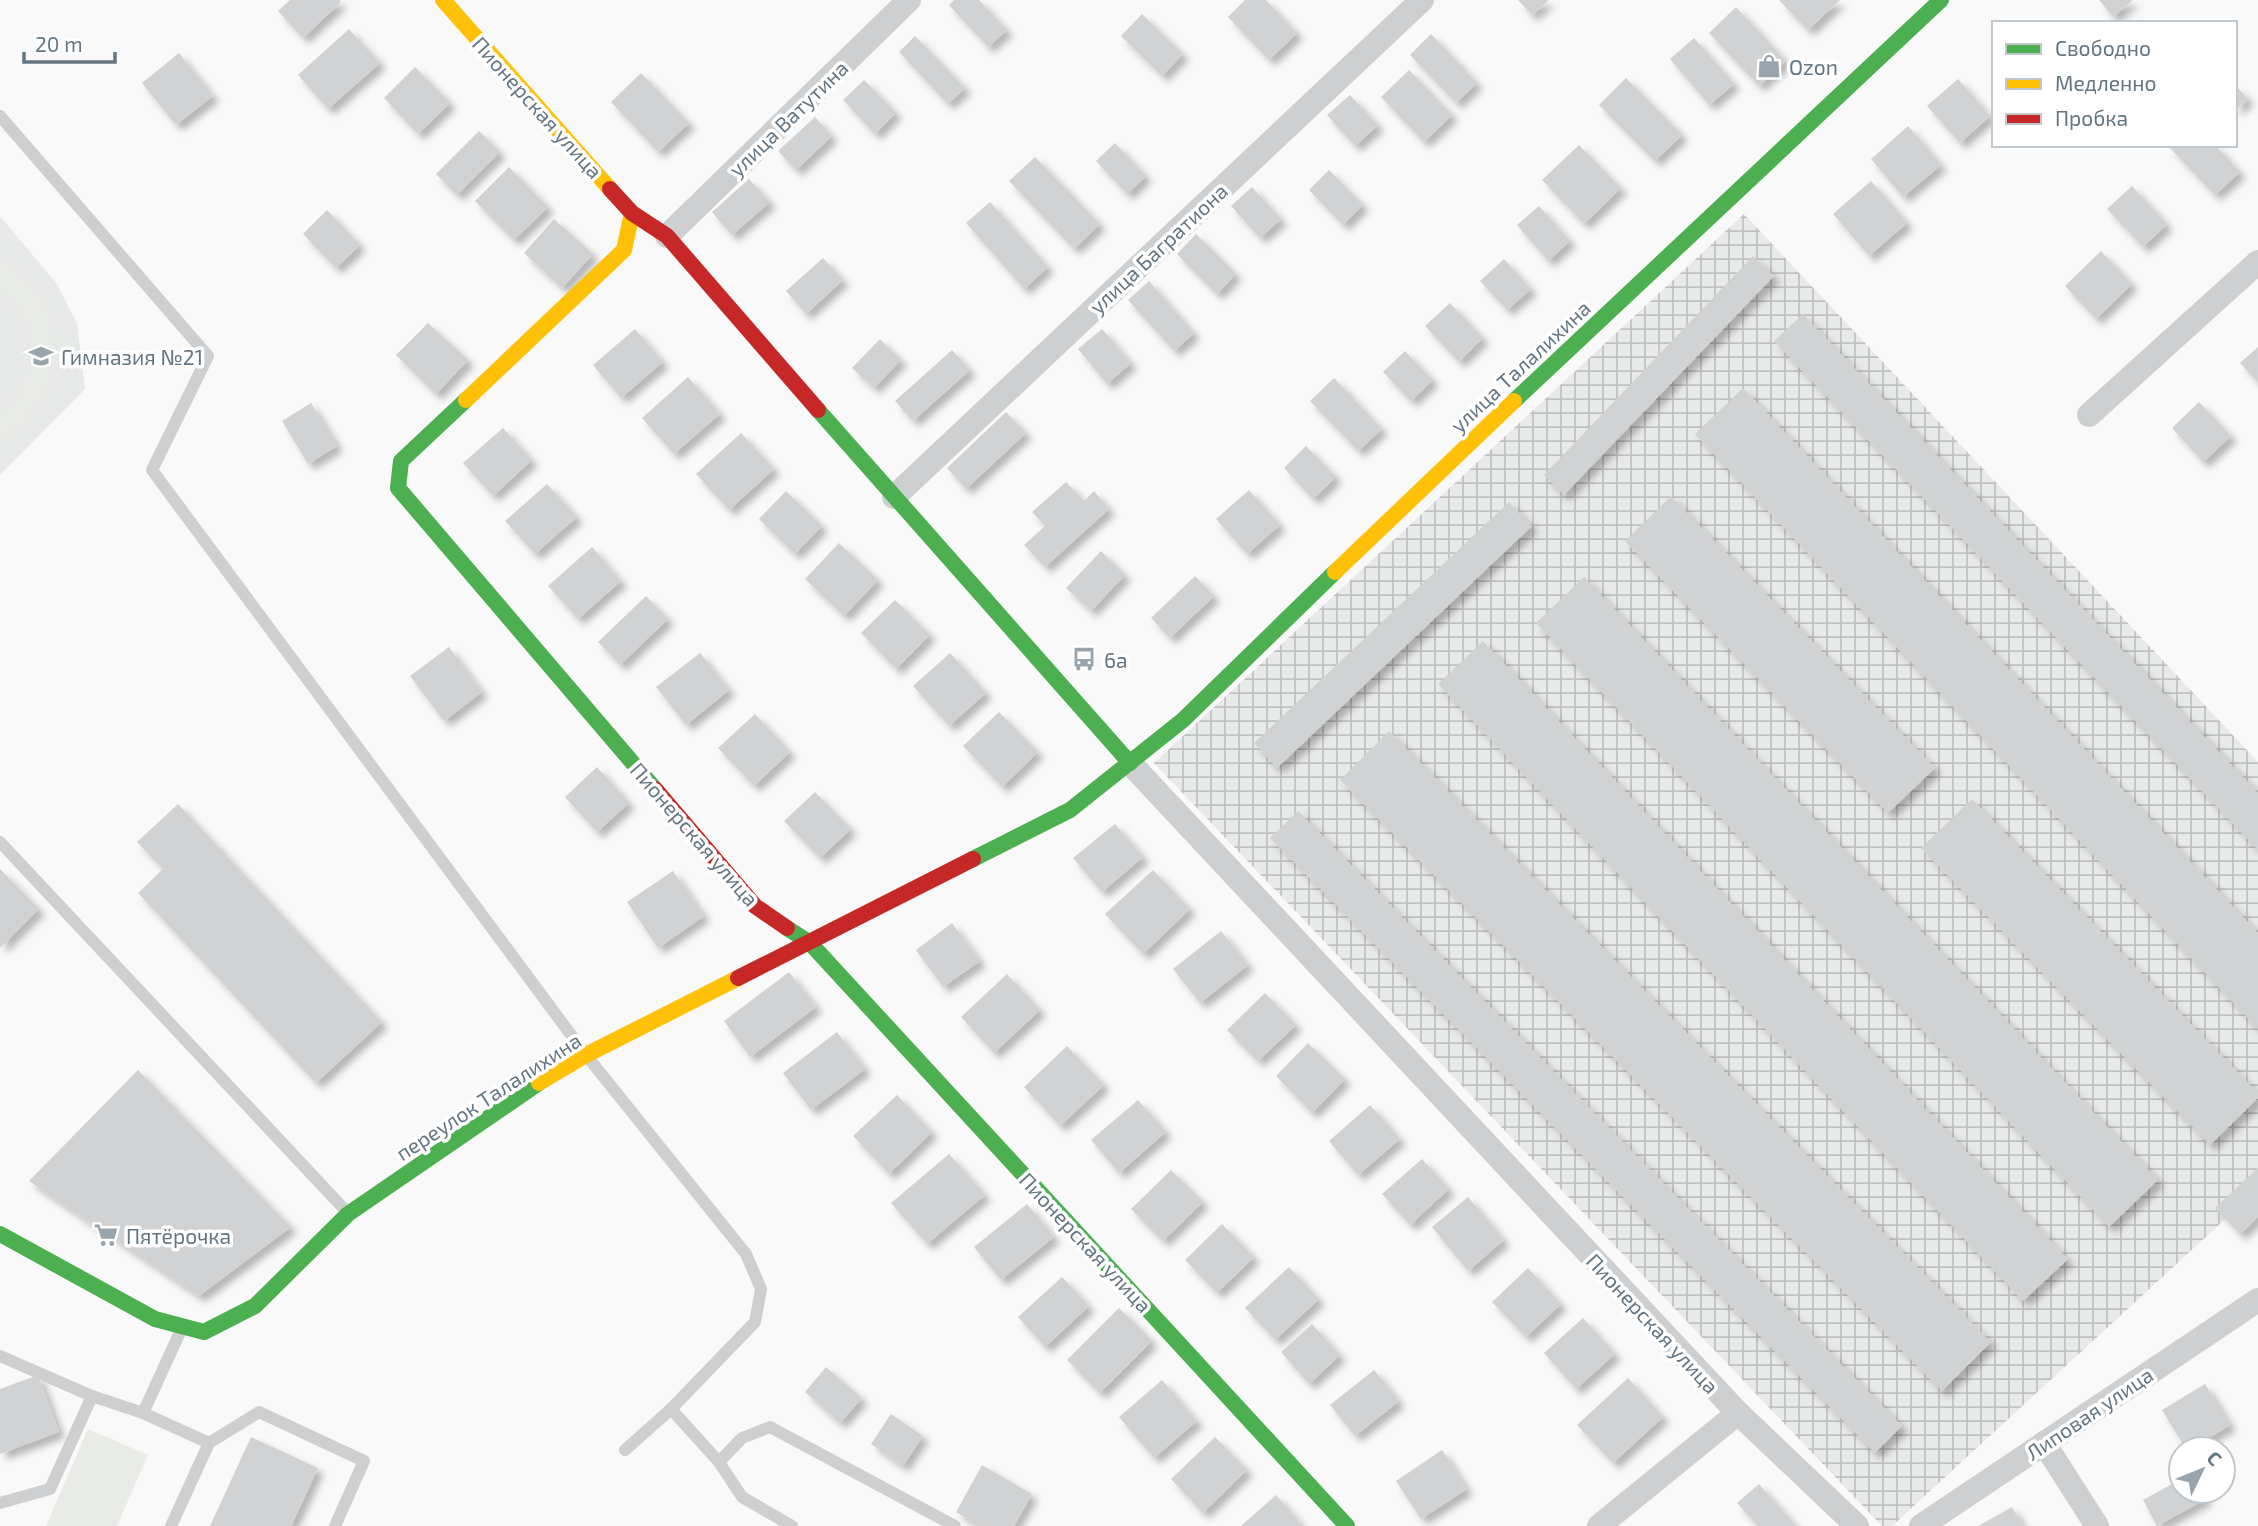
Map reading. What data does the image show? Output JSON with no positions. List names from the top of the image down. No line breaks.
{"streets":{"street":["Пионерская улица","улица Ватутина","улица Багратиона","улица Талалихина","переулок Талалихина","Липовая улица"]},"crossings":[["Пионерская улица","улица Ватутина"],["Пионерская улица","улица Багратиона"],["Пионерская улица","улица Талалихина"],["Пионерская улица","переулок Талалихина"],["улица Талалихина","переулок Талалихина"]],"places":{"shop":["Ozon"],"school or university":["Гимназия №21"],"bus stop":["6а"],"supermarket":["Пятёрочка"]},"legend":["Свободно","Медленно","Пробка"],"scale_bar":"20 m","north":"top right"}
